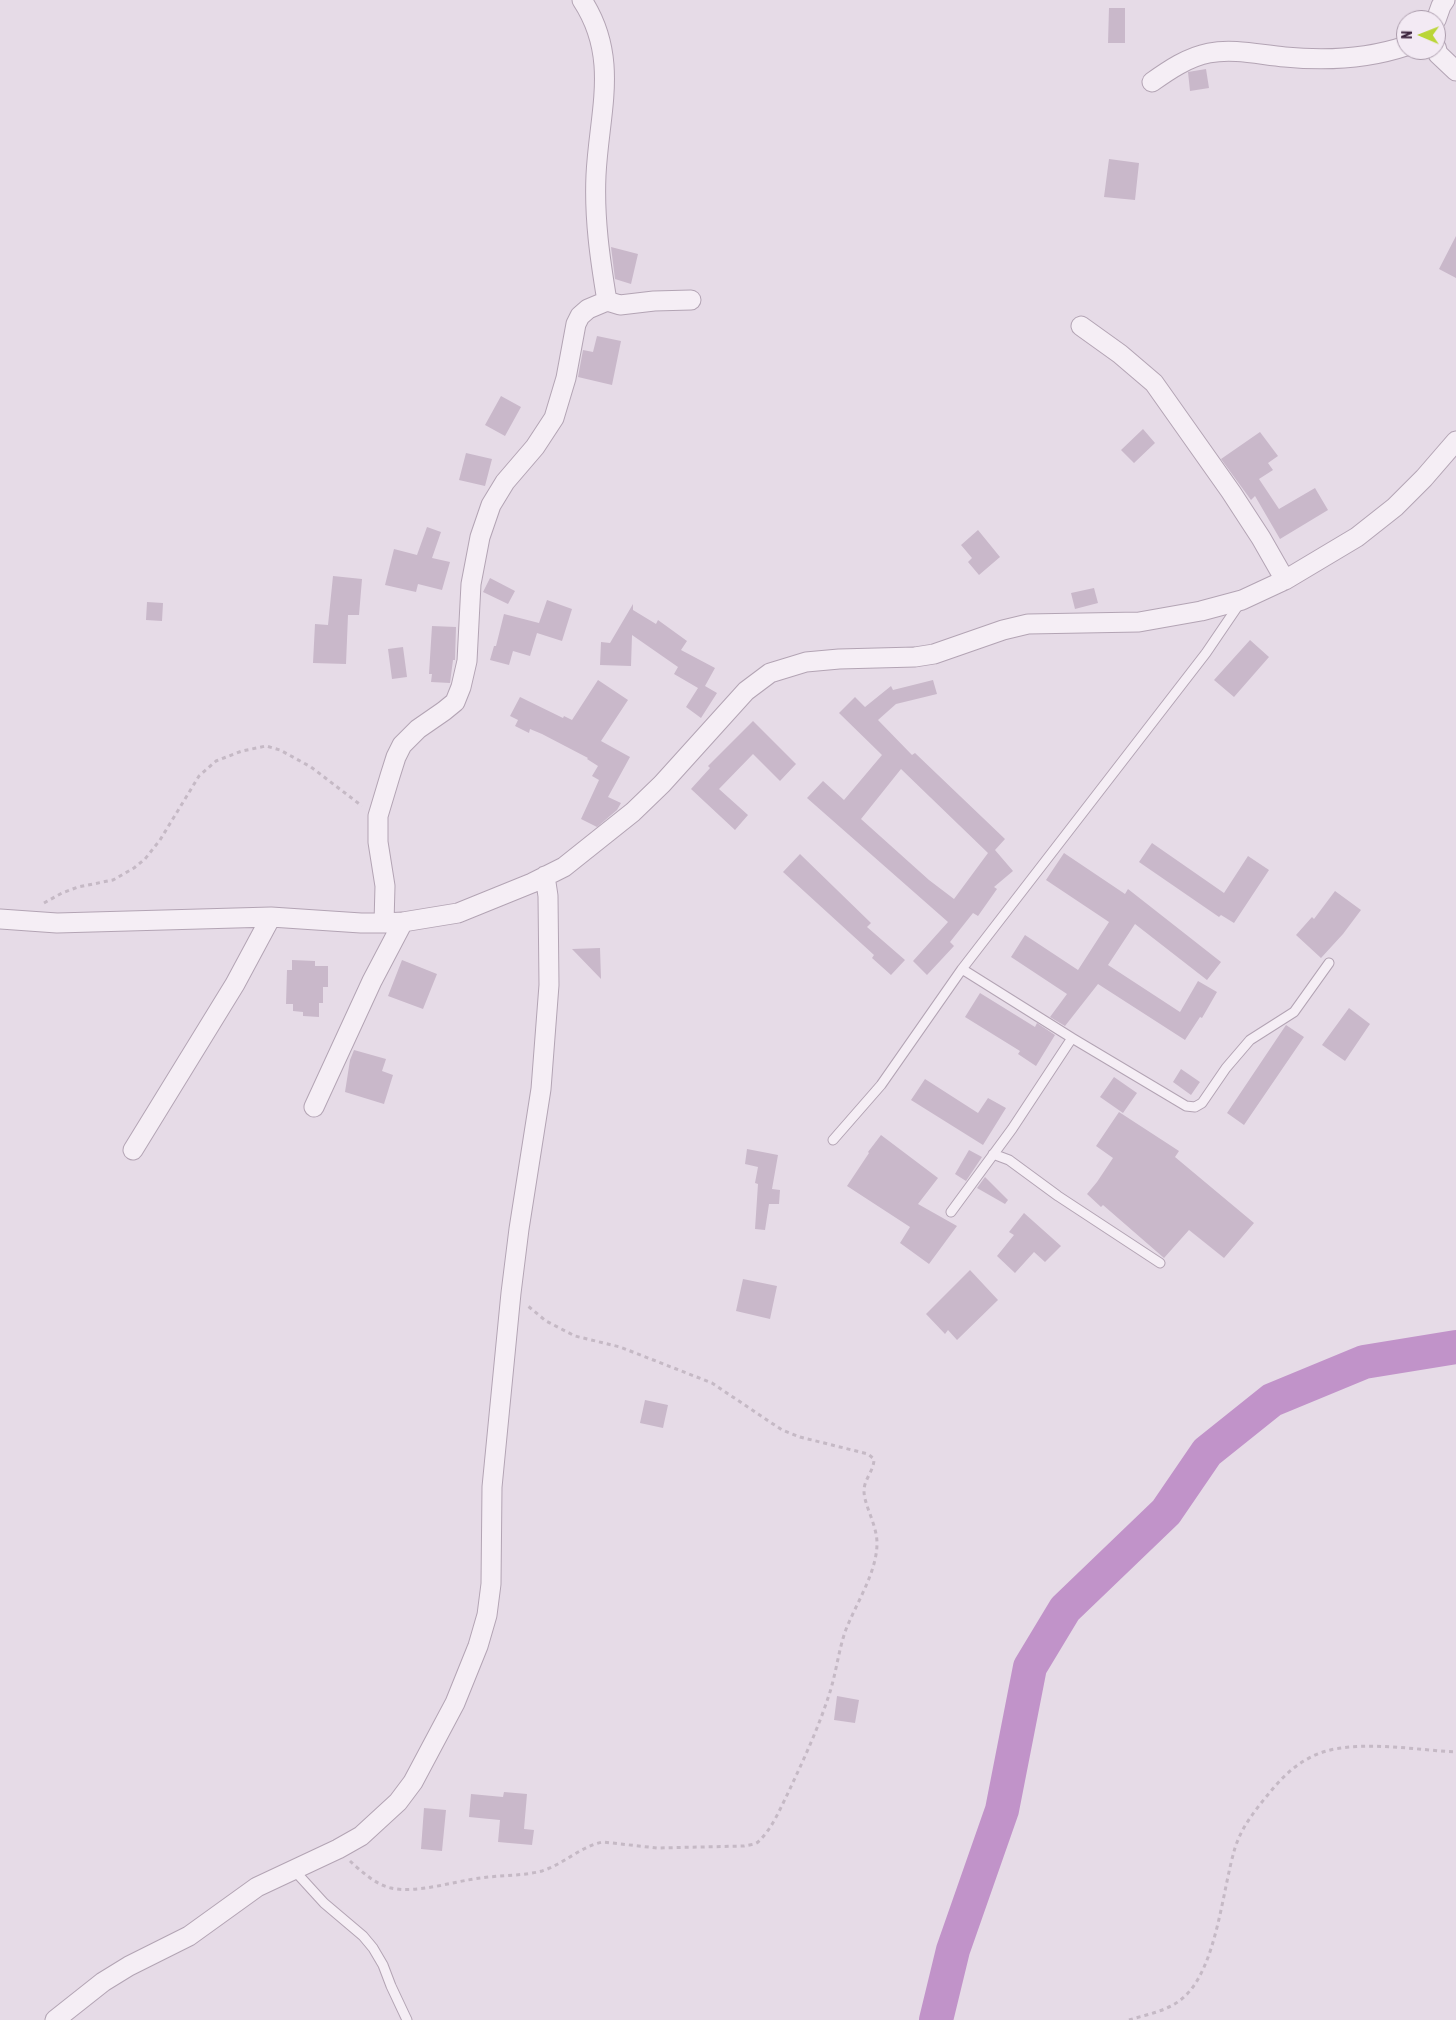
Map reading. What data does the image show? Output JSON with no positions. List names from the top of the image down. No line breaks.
{"north":"left"}
